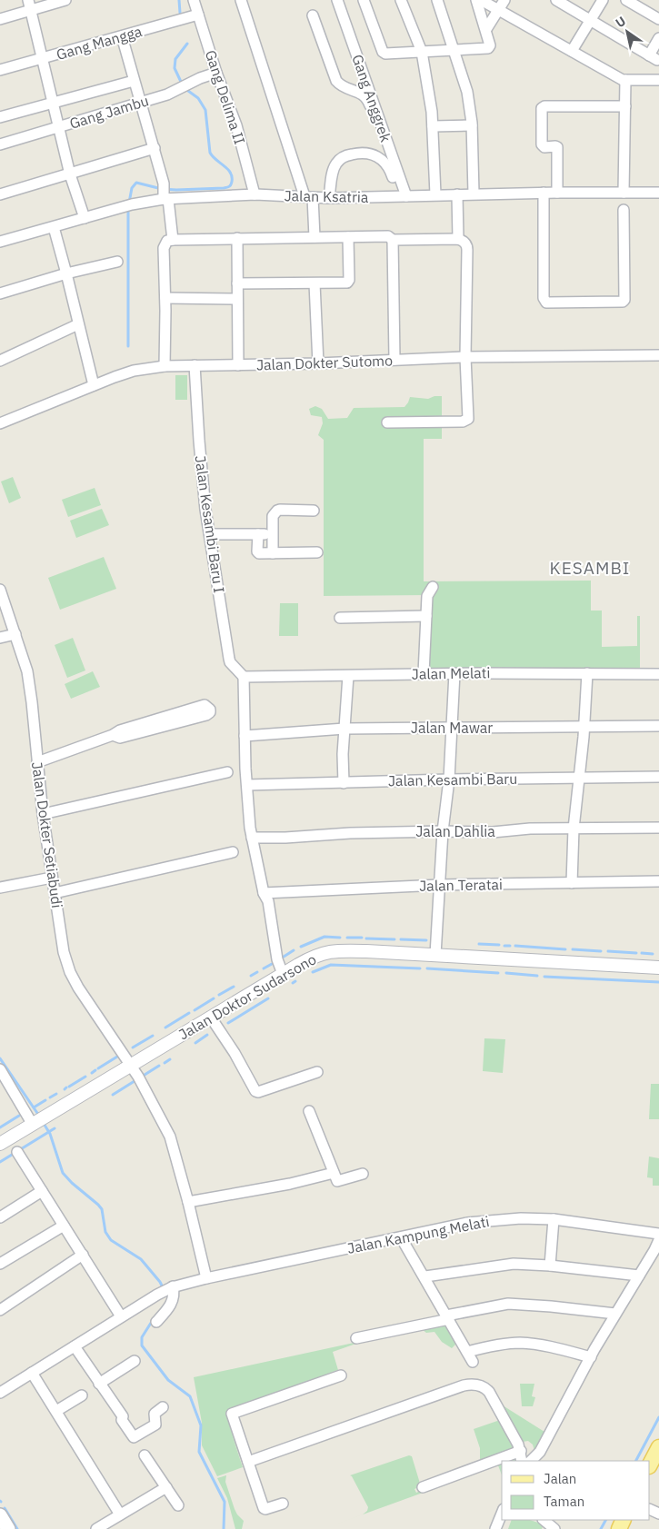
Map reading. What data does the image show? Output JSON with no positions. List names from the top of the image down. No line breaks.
{"streets":{"street":["Gang Mangga","Gang Delima II","Gang Anggrek","Gang Jambu","Jalan Ksatria","Jalan Dokter Sutomo","Jalan Kesambi Baru I","Jalan Melati","Jalan Mawar","Jalan Kesambi Baru","Jalan Dahlia","Jalan Dokter Setiabudi","Jalan Teratai","Jalan Doktor Sudarsono","Jalan Kampung Melati"]},"crossings":[["Gang Mangga","Gang Delima II"],["Gang Delima II","Gang Jambu"],["Gang Delima II","Jalan Ksatria"],["Gang Anggrek","Jalan Ksatria"],["Jalan Dokter Sutomo","Jalan Kesambi Baru I"],["Jalan Kesambi Baru I","Jalan Melati"],["Jalan Dokter Setiabudi","Jalan Doktor Sudarsono"]],"districts":["KESAMBI"],"legend":["Jalan","Taman"],"north":"top left"}
